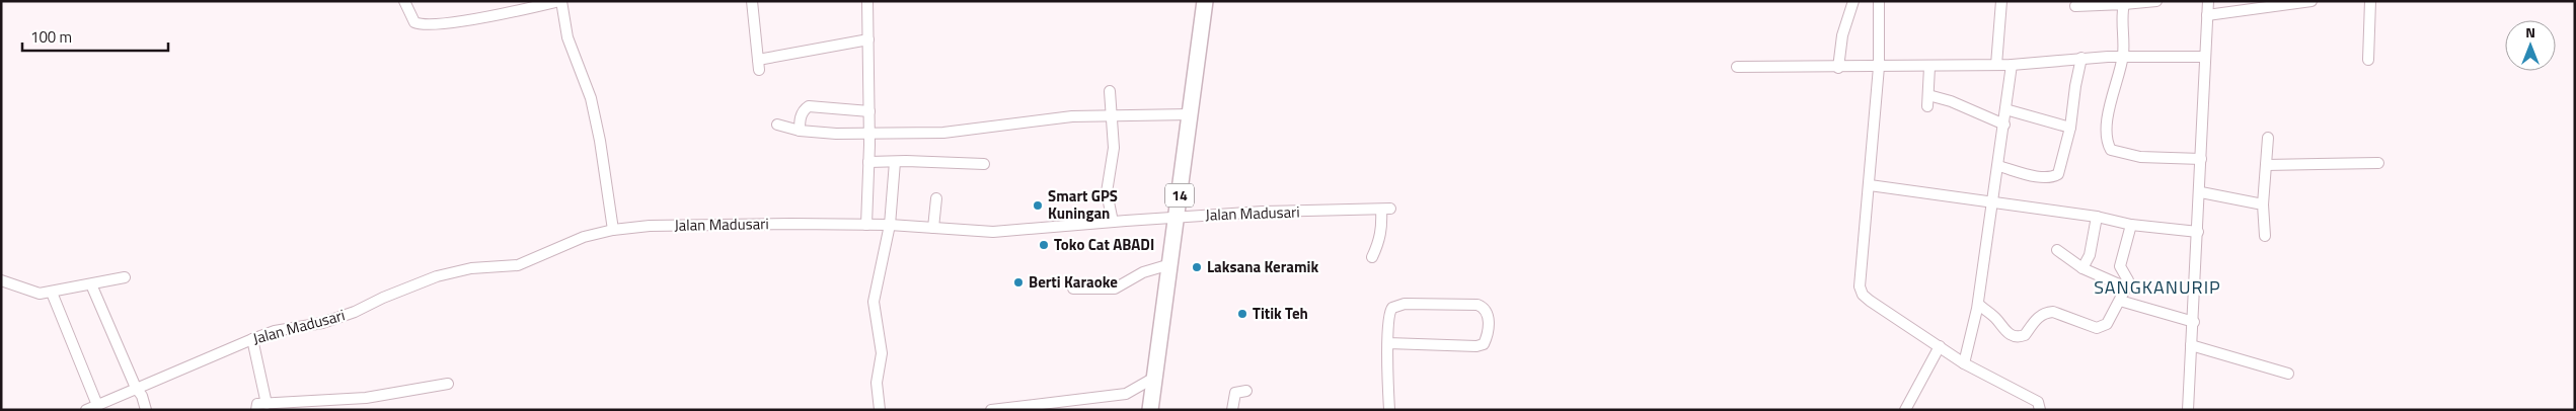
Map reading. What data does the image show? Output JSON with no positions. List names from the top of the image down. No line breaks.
{"streets":{"highway":["14"],"street":["Jalan Madusari"]},"crossings":[["14","Jalan Madusari"]],"districts":["SANGKANURIP"],"places":["Smart GPS Kuningan","Toko Cat ABADI","Laksana Keramik","Berti Karaoke","Titik Teh"],"scale_bar":"100 m","north":"top"}
